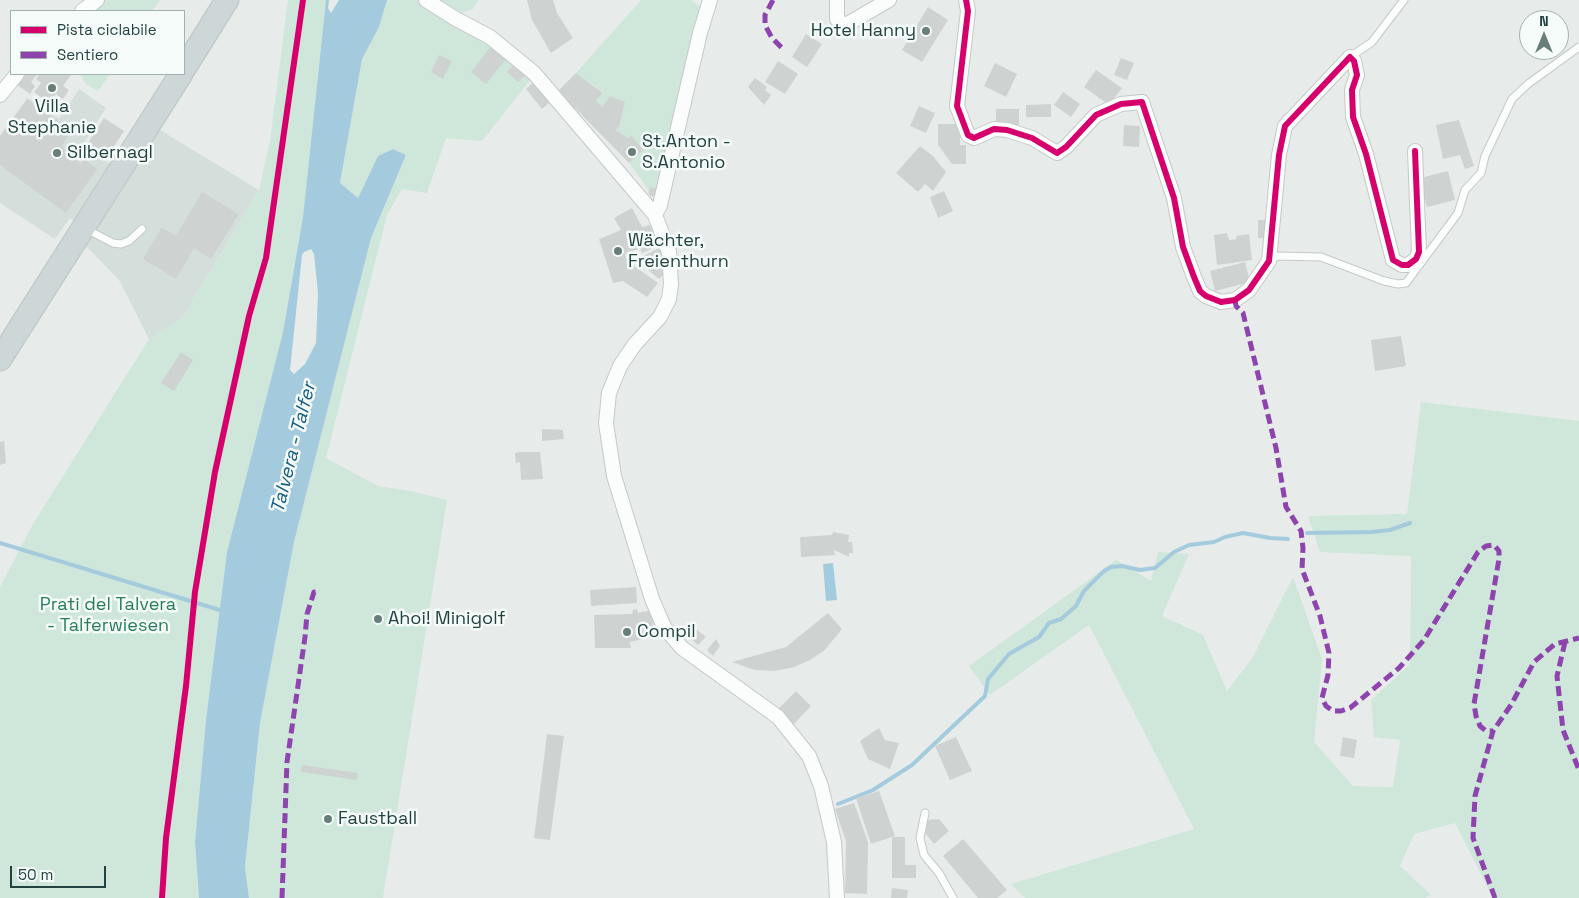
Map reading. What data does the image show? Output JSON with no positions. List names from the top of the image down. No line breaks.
{"water":["Talvera - Talfer"],"parks":["Prati del Talvera - Talferwiesen"],"places":["Hotel Hanny","Villa Stephanie","St.Anton - S.Antonio","Silbernagl","Wächter, Freienthurn","Ahoi! Minigolf","Compil","Faustball"],"legend":["Pista ciclabile","Sentiero"],"scale_bar":"50 m","north":"top"}
